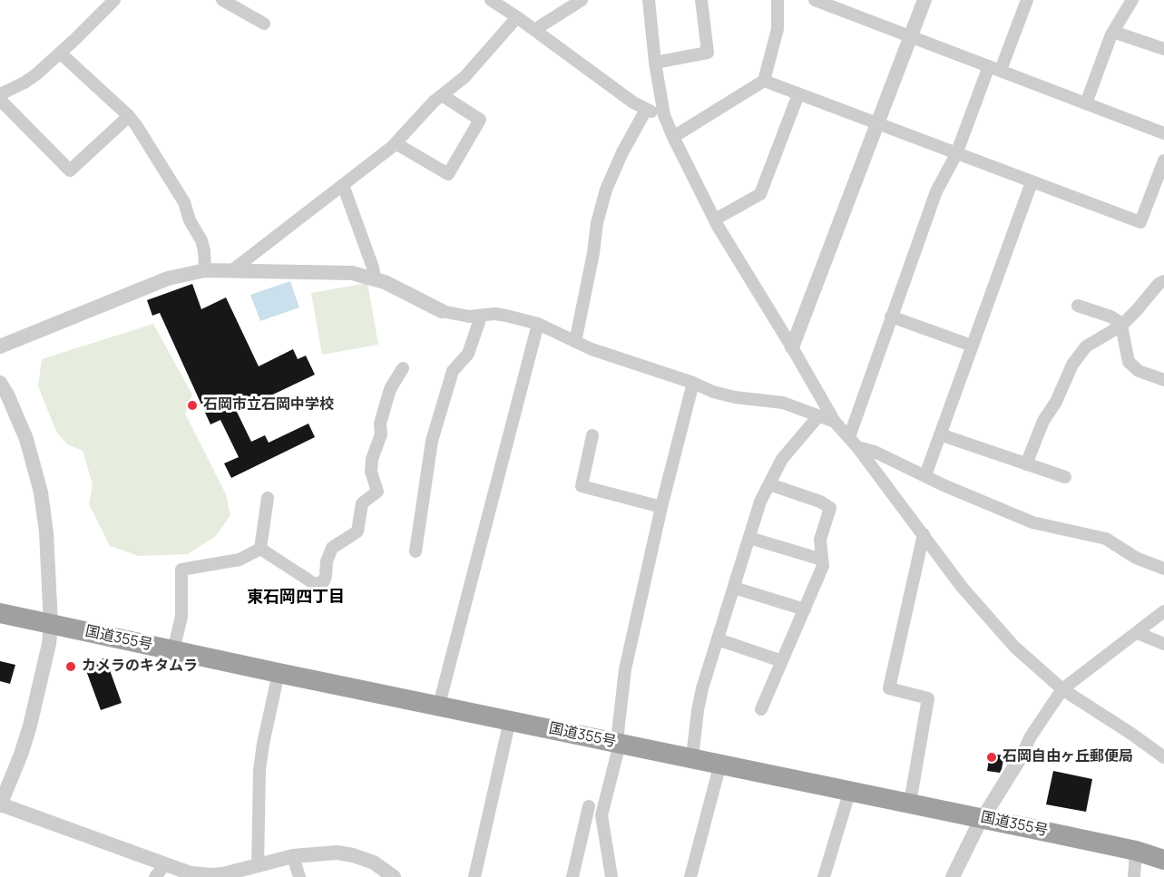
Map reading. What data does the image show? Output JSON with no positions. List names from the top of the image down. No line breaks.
{"streets":{"highway":["国道355号"]},"districts":["東石岡四丁目"],"places":["石岡市立石岡中学校","カメラのキタムラ","石岡自由ヶ丘郵便局"]}
